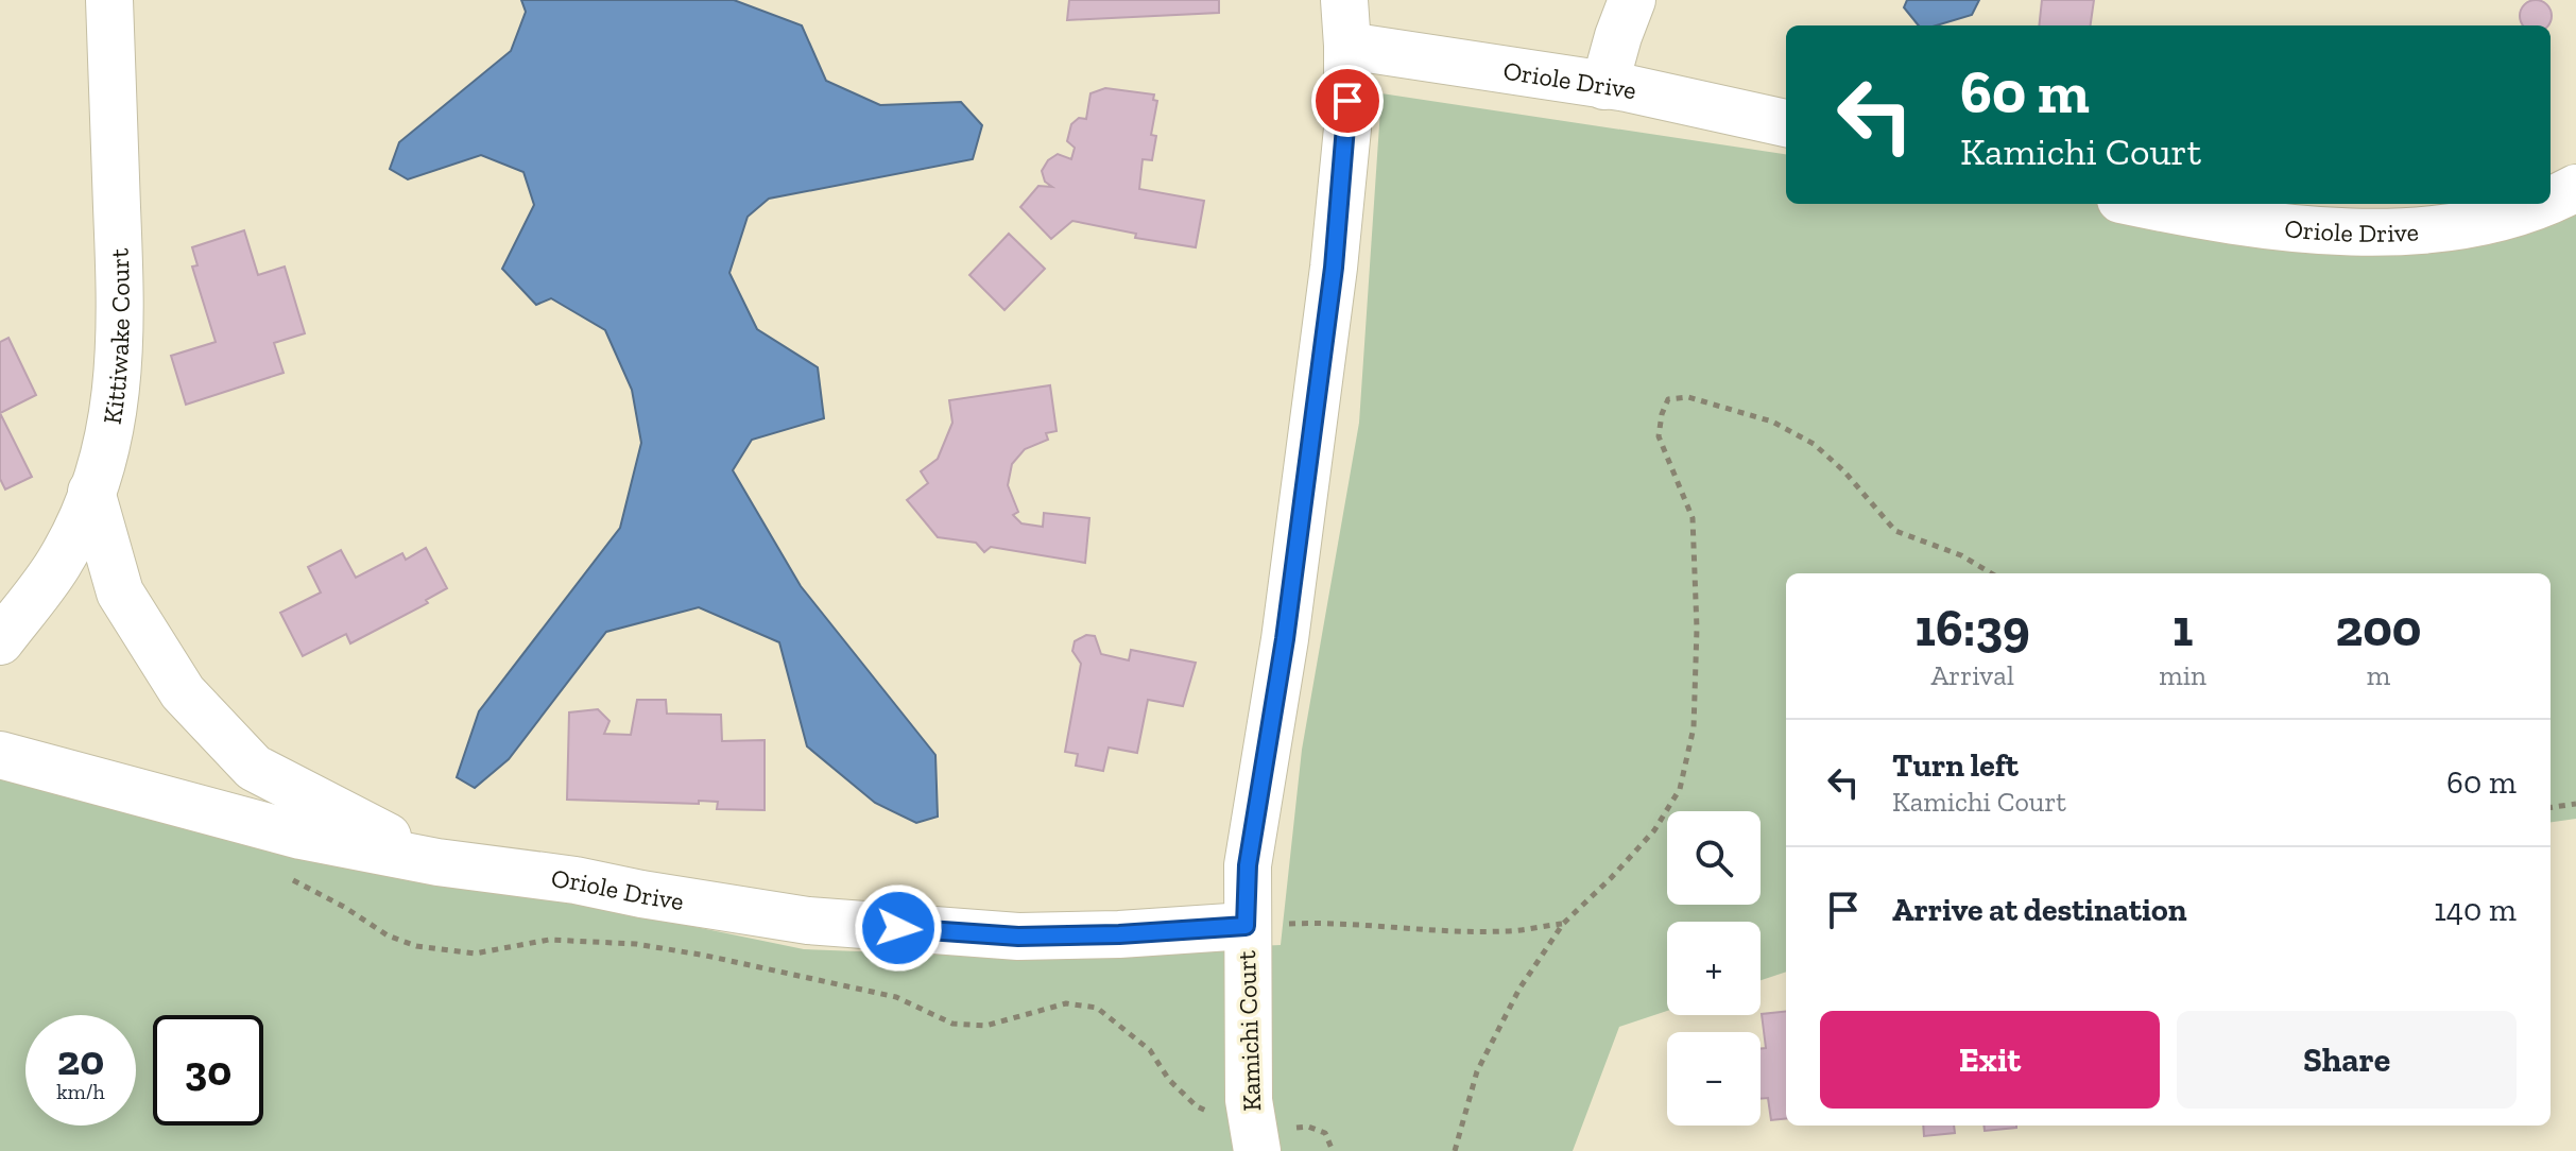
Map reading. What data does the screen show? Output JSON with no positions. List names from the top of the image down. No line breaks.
{"streets":{"street":["Oriole Drive","Kittiwake Court","Kamichi Court"]},"crossings":[["Oriole Drive","Kamichi Court"]],"page":{"turn":["60 m","Kamichi Court"],"eta":["16:39","Arrival","1","min","200","m"],"list":[{"name":"Turn left","note":"Kamichi Court","value":"60 m"},{"name":"Arrive at destination","value":"140 m"}],"map_buttons":["+","−"],"buttons":["Exit","Share"],"speed":"20 km/h","limit":"30"}}
